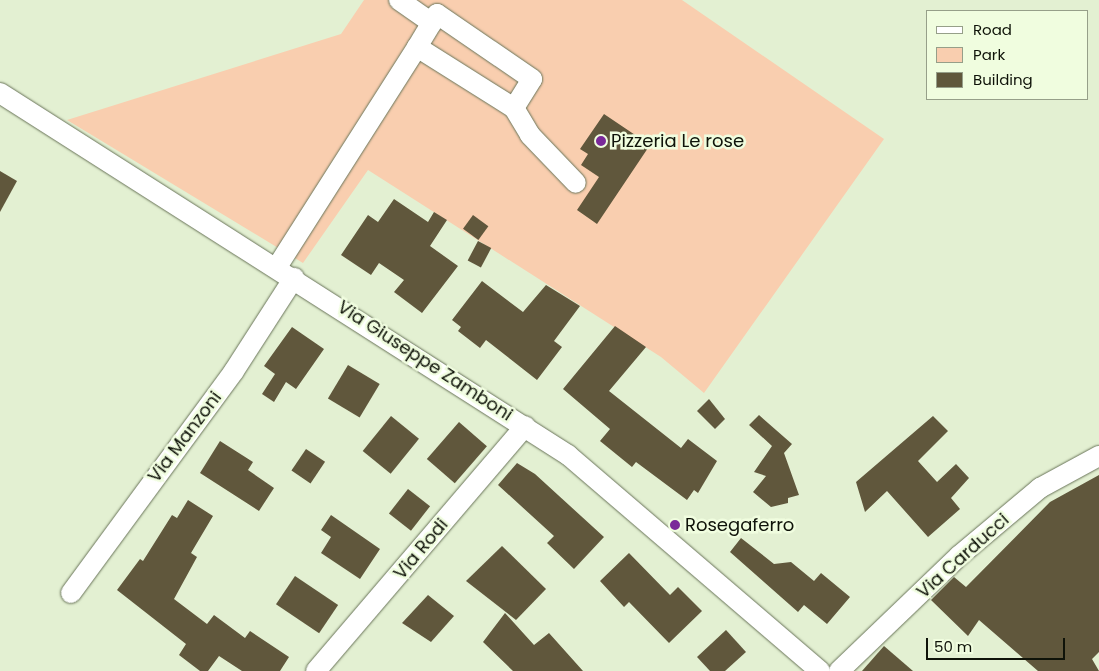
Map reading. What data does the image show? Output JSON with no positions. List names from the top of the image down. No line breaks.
{"streets":{"street":["Via Giuseppe Zamboni","Via Manzoni","Via Rodi","Via Carducci"]},"crossings":[["Via Giuseppe Zamboni","Via Manzoni"],["Via Giuseppe Zamboni","Via Rodi"]],"places":["Pizzeria Le rose","Rosegaferro"],"legend":["Road","Park","Building"],"scale_bar":"50 m"}
